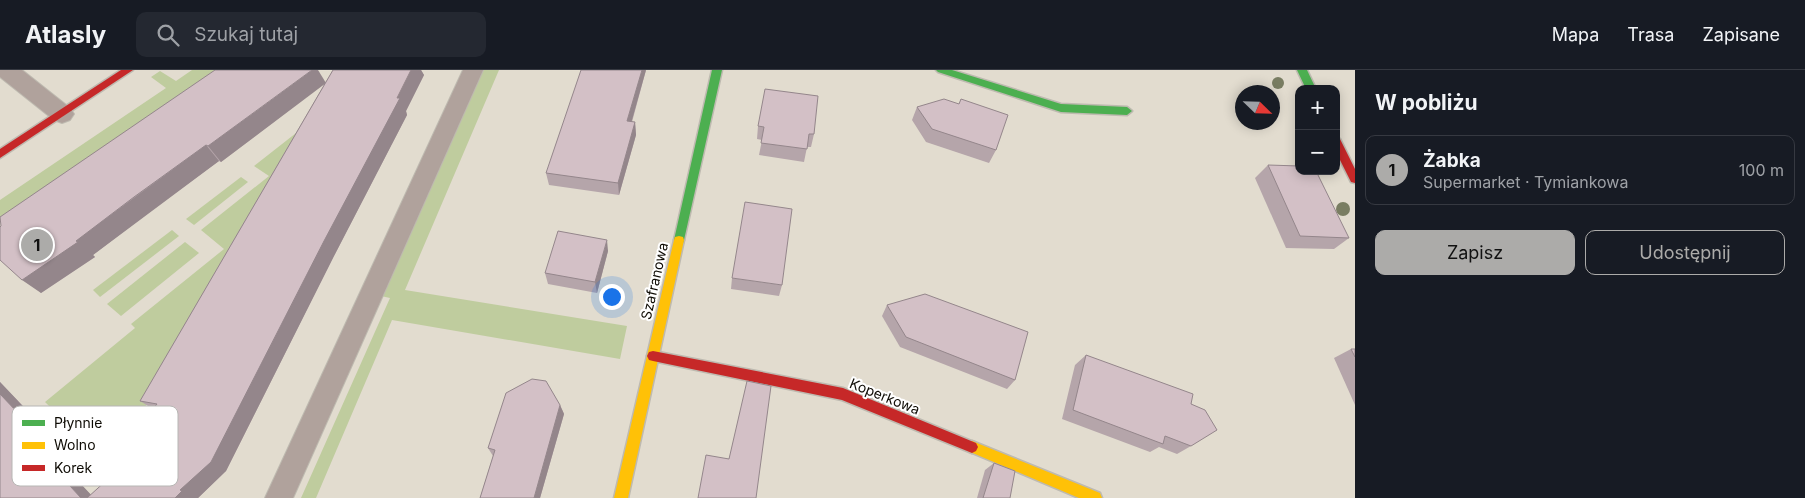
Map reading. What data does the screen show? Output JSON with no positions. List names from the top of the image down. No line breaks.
{"streets":{"street":["Szafranowa","Koperkowa"]},"crossings":[["Szafranowa","Koperkowa"]],"legend":["Płynnie","Wolno","Korek"],"north":"bottom right","page":{"header":"Atlasly","search":"Szukaj tutaj","nav":["Mapa","Trasa","Zapisane"],"heading":"W pobliżu","map_buttons":["+","−"],"list":[{"mark":"1","name":"Żabka","note":"Supermarket · Tymiankowa","value":"100 m"}],"buttons":["Zapisz","Udostępnij"],"pins":"1"}}
